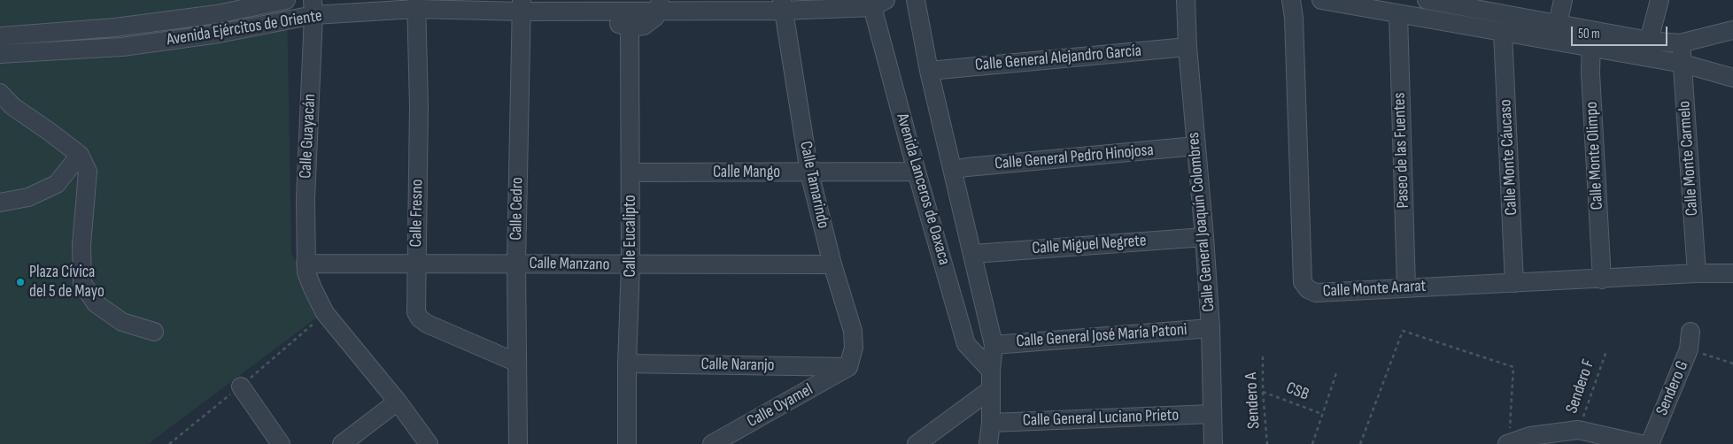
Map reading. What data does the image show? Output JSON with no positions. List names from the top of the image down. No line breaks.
{"streets":{"street":["Avenida Ejércitos de Oriente","Calle General Alejandro García","Calle Guayacán","Paseo de las Fuentes","Calle Monte Olimpo","Calle General Pedro Hinojosa","Calle Monte Cáucaso","Calle Monte Carmelo","Calle Mango","Calle Tamarindo","Avenida Lanceros de Oaxaca","Calle Cedro","Calle Fresno","Calle General Joaquín Colombres","Calle Eucalipto","Calle Miguel Negrete","Calle Manzano","Calle Monte Ararat","Calle General José María Patoni","Calle Naranjo","Sendero G","Calle Oyamel","Calle General Luciano Prieto"],"path":["Sendero F","CSB","Sendero A"]},"crossings":[["Avenida Ejércitos de Oriente","Calle Guayacán"],["Avenida Ejércitos de Oriente","Calle Tamarindo"],["Avenida Ejércitos de Oriente","Avenida Lanceros de Oaxaca"],["Avenida Ejércitos de Oriente","Calle Cedro"],["Avenida Ejércitos de Oriente","Calle Fresno"],["Calle General Alejandro García","Avenida Lanceros de Oaxaca"],["Calle General Alejandro García","Calle General Joaquín Colombres"],["Calle Guayacán","Calle Manzano"],["Paseo de las Fuentes","Calle Monte Ararat"],["Calle Monte Olimpo","Calle Monte Ararat"],["Calle General Pedro Hinojosa","Avenida Lanceros de Oaxaca"],["Calle General Pedro Hinojosa","Calle General Joaquín Colombres"],["Calle Monte Cáucaso","Calle Monte Ararat"],["Calle Monte Carmelo","Calle Monte Ararat"],["Calle Mango","Calle Tamarindo"],["Calle Mango","Avenida Lanceros de Oaxaca"],["Calle Mango","Calle Eucalipto"],["Calle Tamarindo","Calle Manzano"],["Calle Tamarindo","Calle Naranjo"],["Calle Tamarindo","Calle Oyamel"],["Avenida Lanceros de Oaxaca","Calle Miguel Negrete"],["Avenida Lanceros de Oaxaca","Calle General José María Patoni"],["Avenida Lanceros de Oaxaca","Calle General Luciano Prieto"],["Calle Cedro","Calle Fresno"],["Calle Cedro","Calle Manzano"],["Calle Fresno","Calle Manzano"],["Calle General Joaquín Colombres","Calle Miguel Negrete"],["Calle General Joaquín Colombres","Calle General José María Patoni"],["Calle General Joaquín Colombres","Calle General Luciano Prieto"],["Calle Eucalipto","Calle Manzano"],["Calle Eucalipto","Calle Naranjo"],["Calle Naranjo","Calle Oyamel"],["CSB","Sendero A"]],"places":["Plaza Cívica del 5 de Mayo"],"scale_bar":"50 m"}
